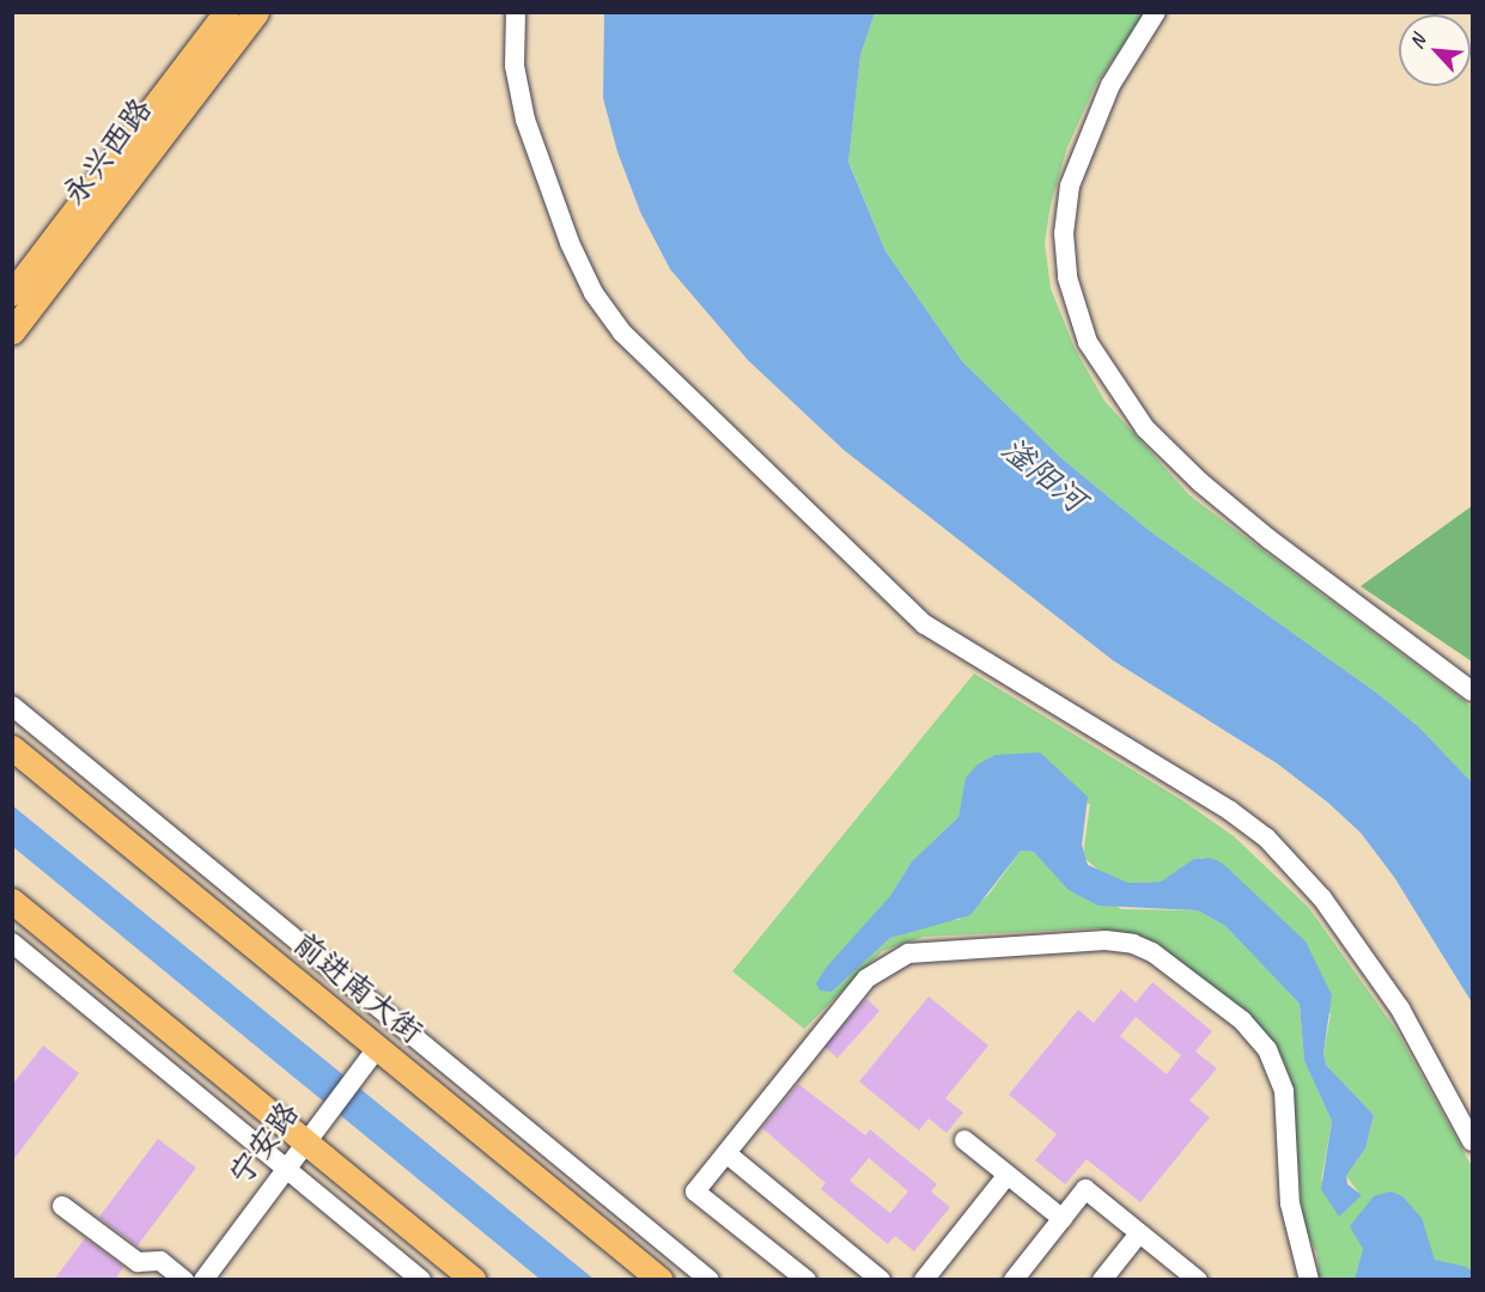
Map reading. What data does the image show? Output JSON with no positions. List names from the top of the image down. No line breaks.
{"streets":{"main road":["永兴西路","前进南大街"],"street":["宁安路"]},"crossings":[["前进南大街","宁安路"]],"water":["滏阳河"],"north":"top left"}
